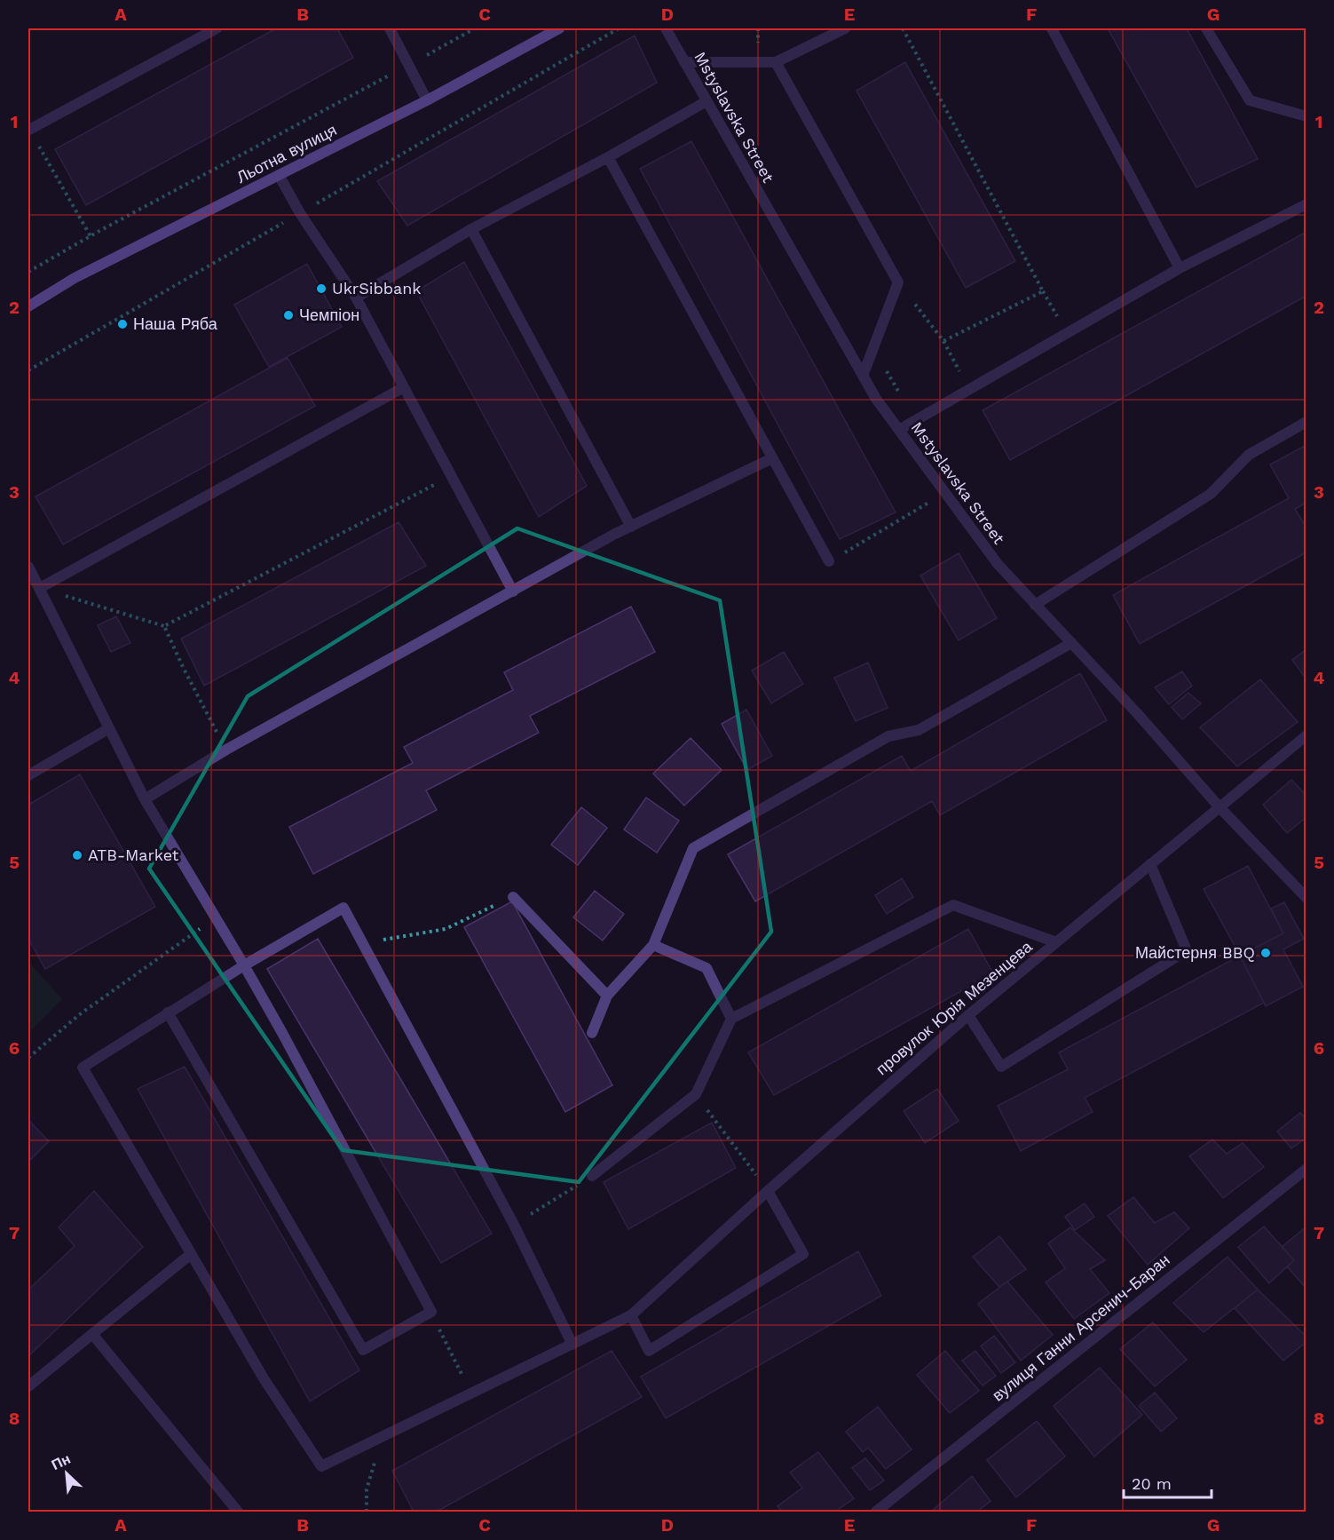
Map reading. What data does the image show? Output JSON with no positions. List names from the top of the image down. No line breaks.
{"streets":{"street":["Mstyslavska Street","Льотна вулиця","провулок Юрія Мезенцева","вулиця Ганни Арсенич-Баран"]},"crossings":[["Mstyslavska Street","провулок Юрія Мезенцева"]],"places":["UkrSibbank","Чемпіон","Наша Ряба","ATB-Market","Майстерня BBQ"],"scale_bar":"20 m","north":"top left","grid":{"columns":["A","B","C","D","E","F","G"],"rows":["1","2","3","4","5","6","7","8"]}}
